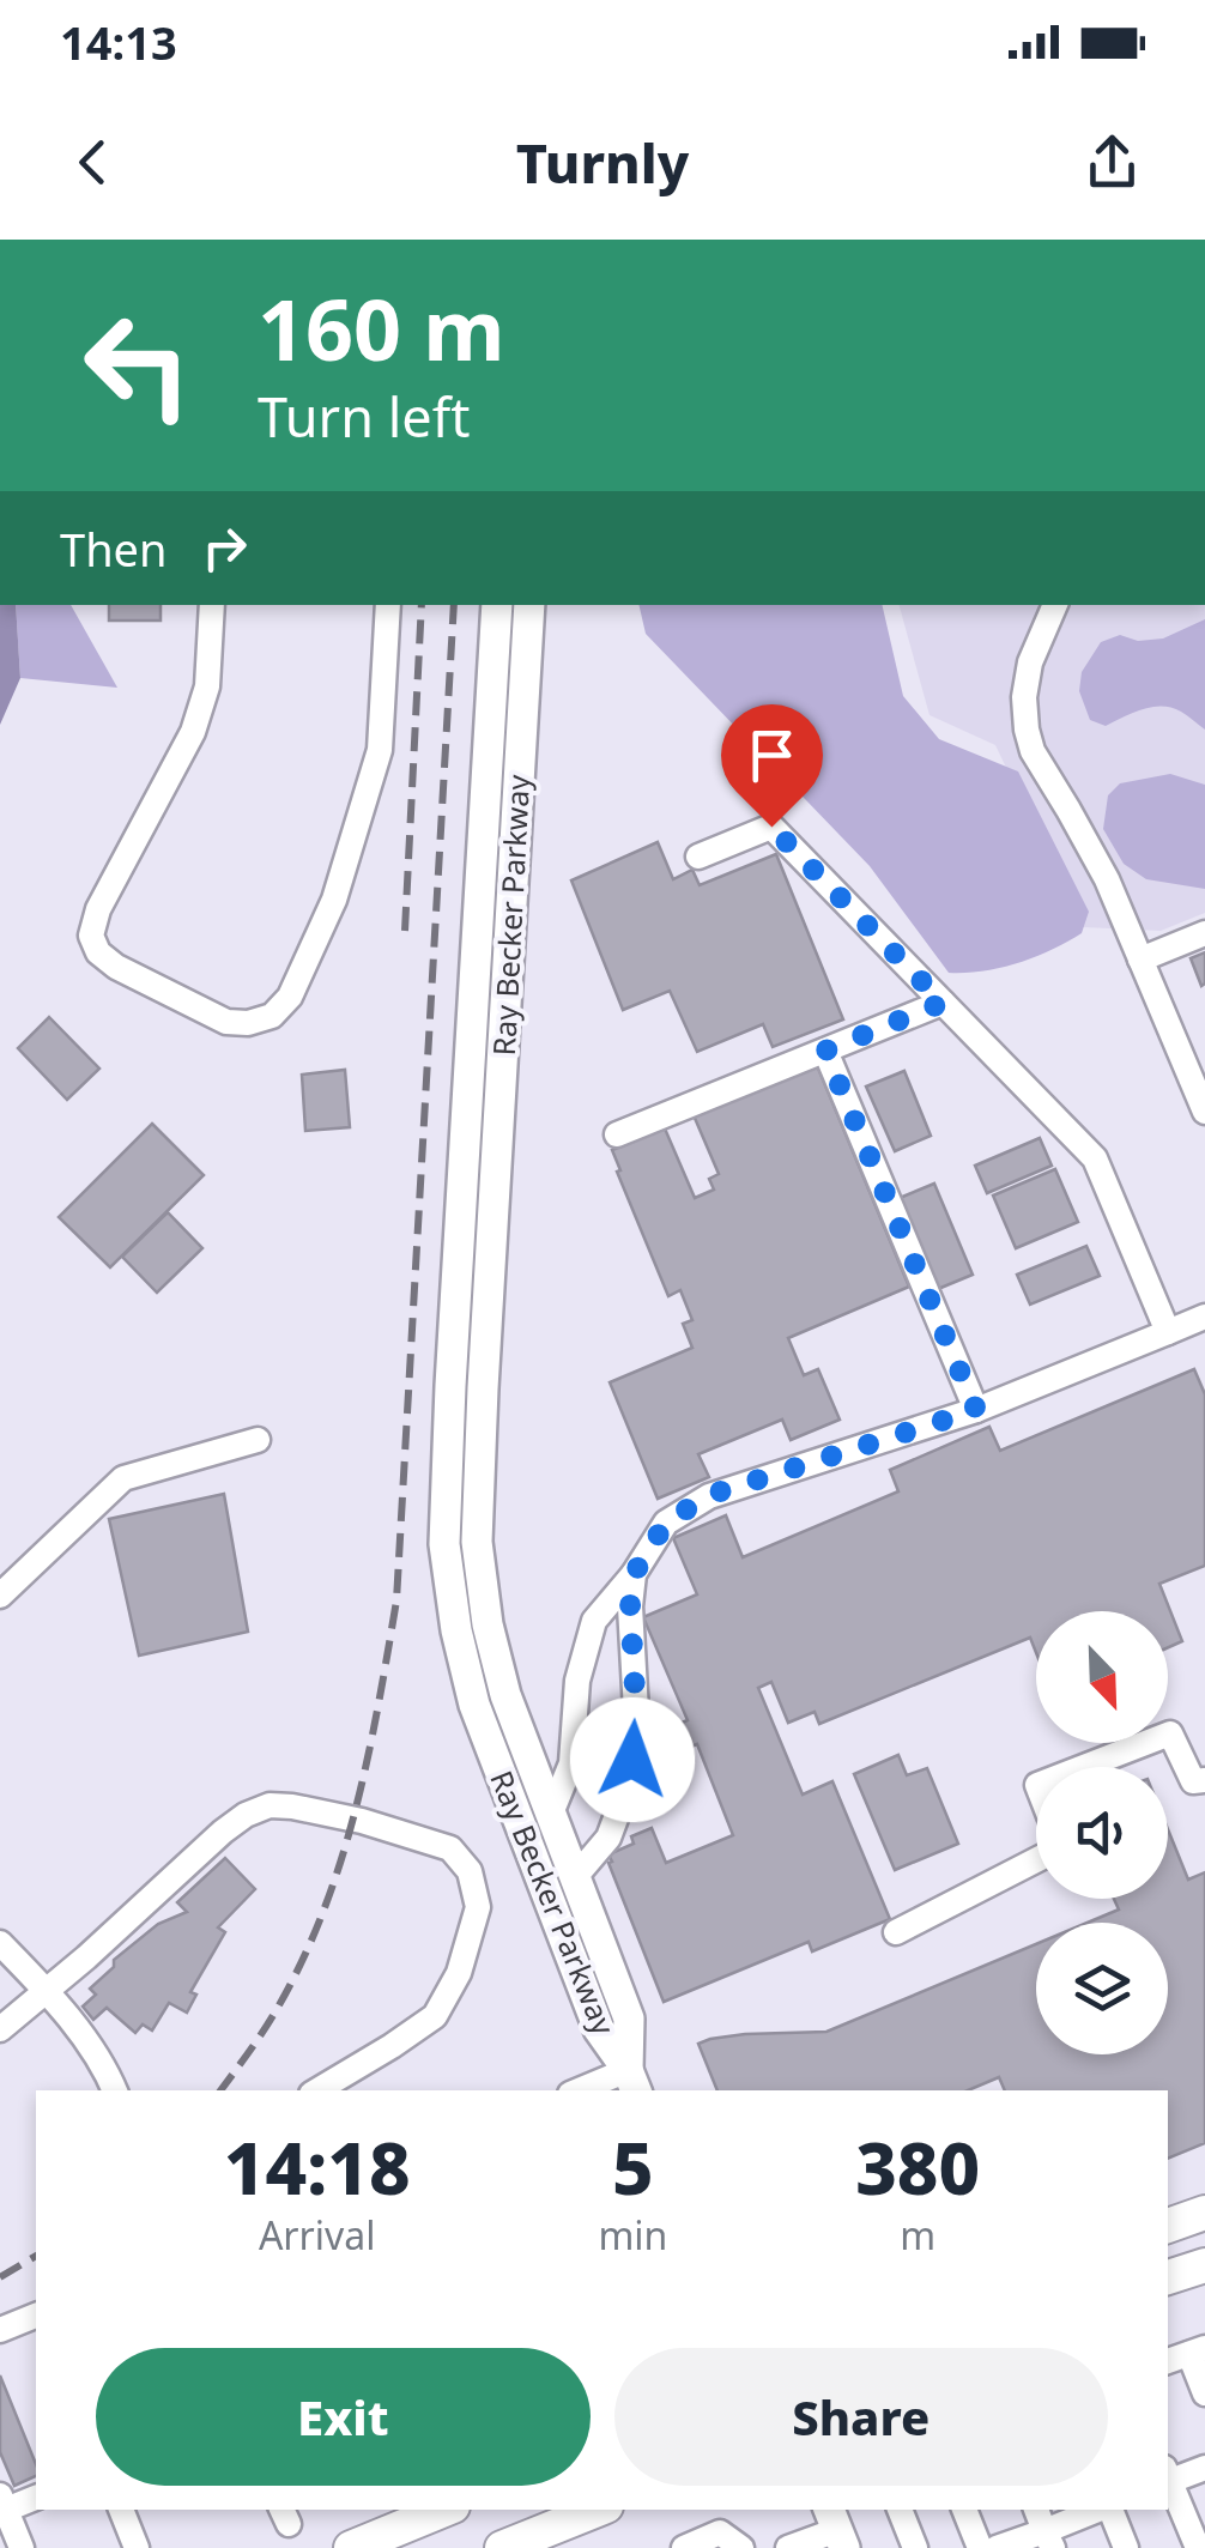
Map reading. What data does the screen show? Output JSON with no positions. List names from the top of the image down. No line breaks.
{"streets":{"main road":["Ray Becker Parkway"]},"north":"bottom right","page":{"status":"14:13","header":"Turnly","turn":["160 m","Turn left"],"then":"Then","eta":["14:18","Arrival","5","min","380","m"],"buttons":["Exit","Share"]}}
